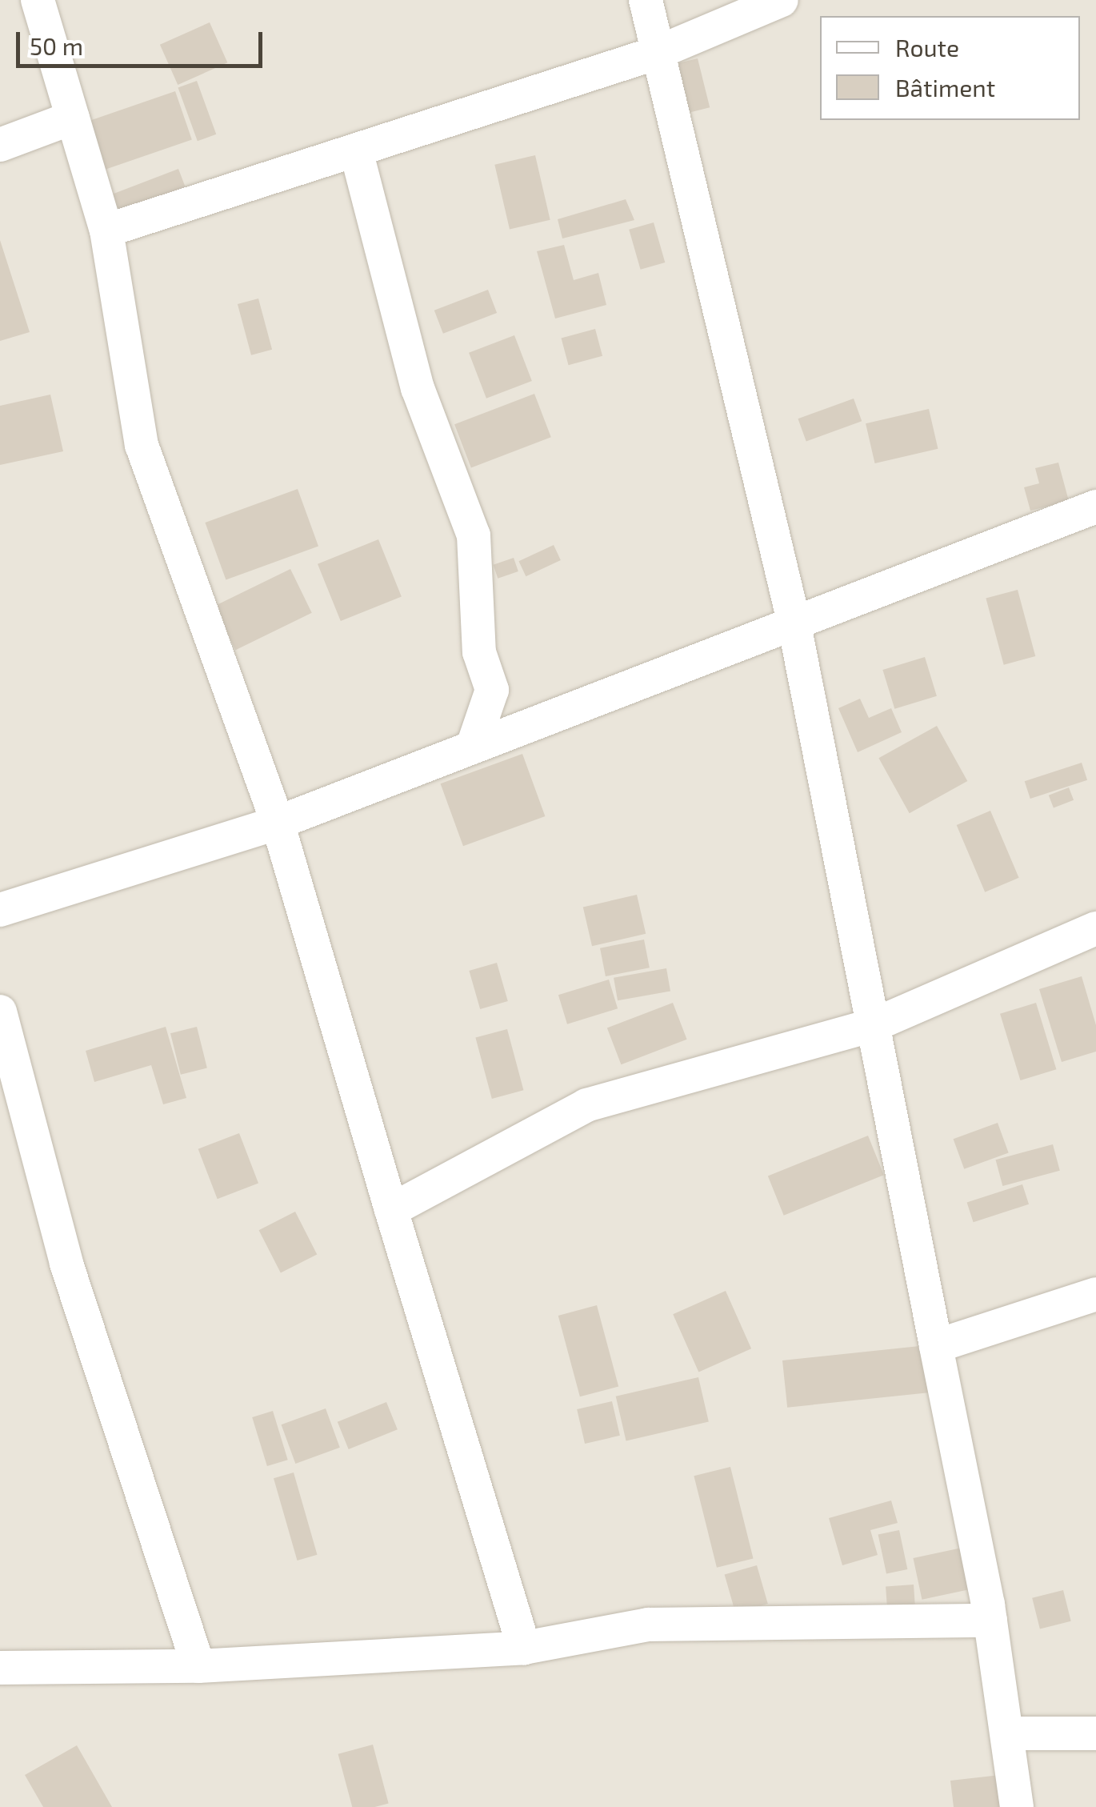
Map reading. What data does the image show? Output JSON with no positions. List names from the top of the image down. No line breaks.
{"legend":["Route","Bâtiment"],"scale_bar":"50 m"}
